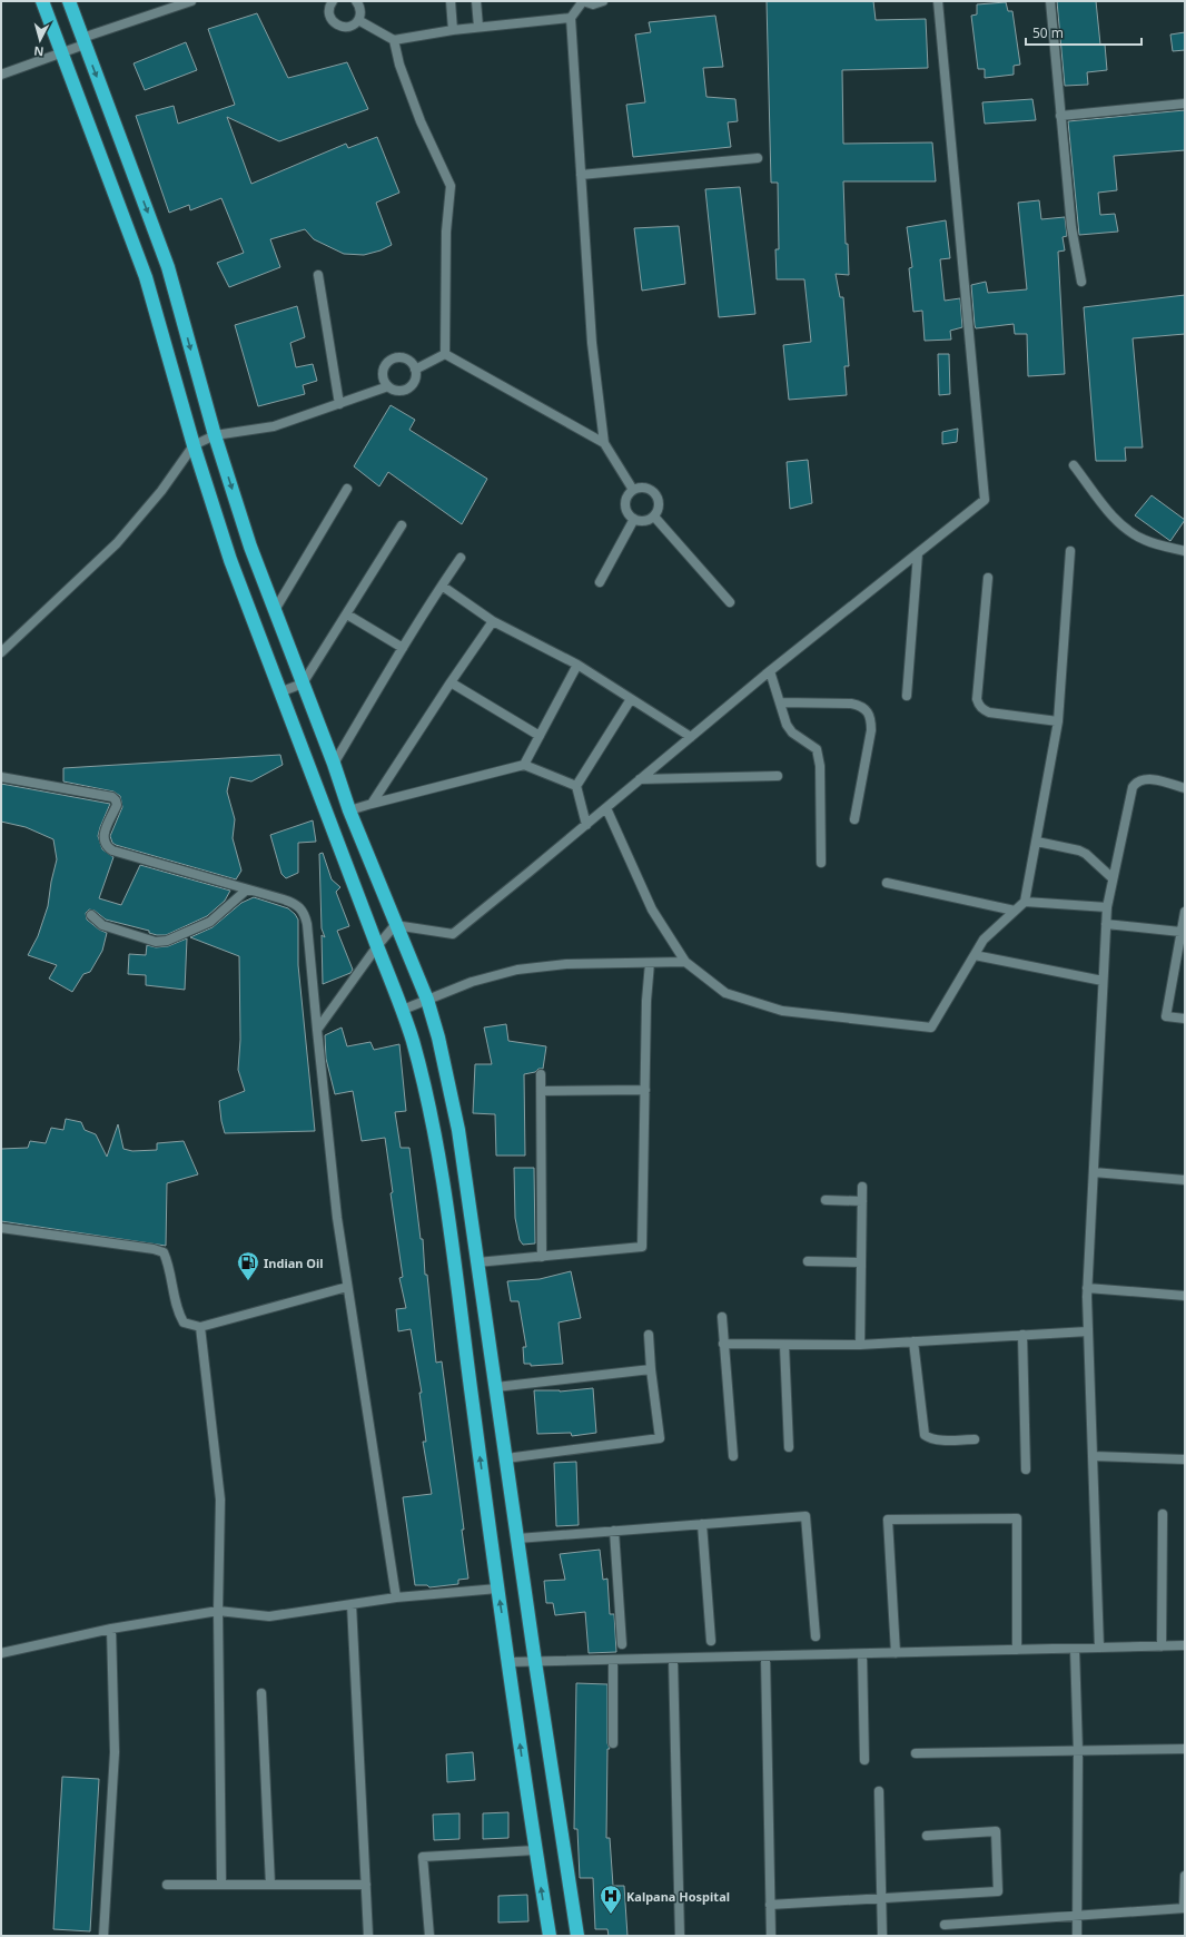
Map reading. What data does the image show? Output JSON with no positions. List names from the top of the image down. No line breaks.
{"places":{"fuel station":["Indian Oil"],"hospital":["Kalpana Hospital"]},"scale_bar":"50 m","north":"bottom"}
